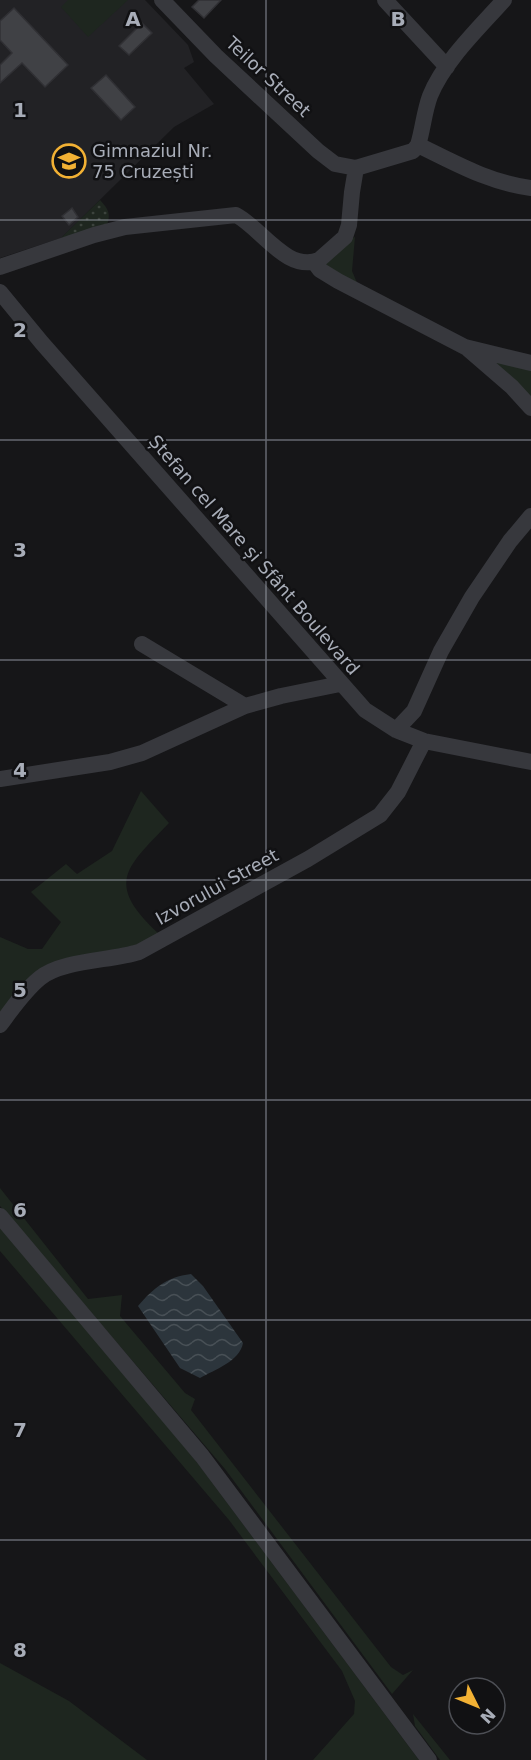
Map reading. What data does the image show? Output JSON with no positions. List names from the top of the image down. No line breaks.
{"streets":{"street":["Teilor Street","Ștefan cel Mare și Sfânt Boulevard","Izvorului Street"]},"crossings":[["Ștefan cel Mare și Sfânt Boulevard","Izvorului Street"]],"places":{"school or university":["Gimnaziul Nr. 75 Cruzești"]},"north":"bottom right","grid":{"columns":["A","B"],"rows":["1","2","3","4","5","6","7","8"]}}
